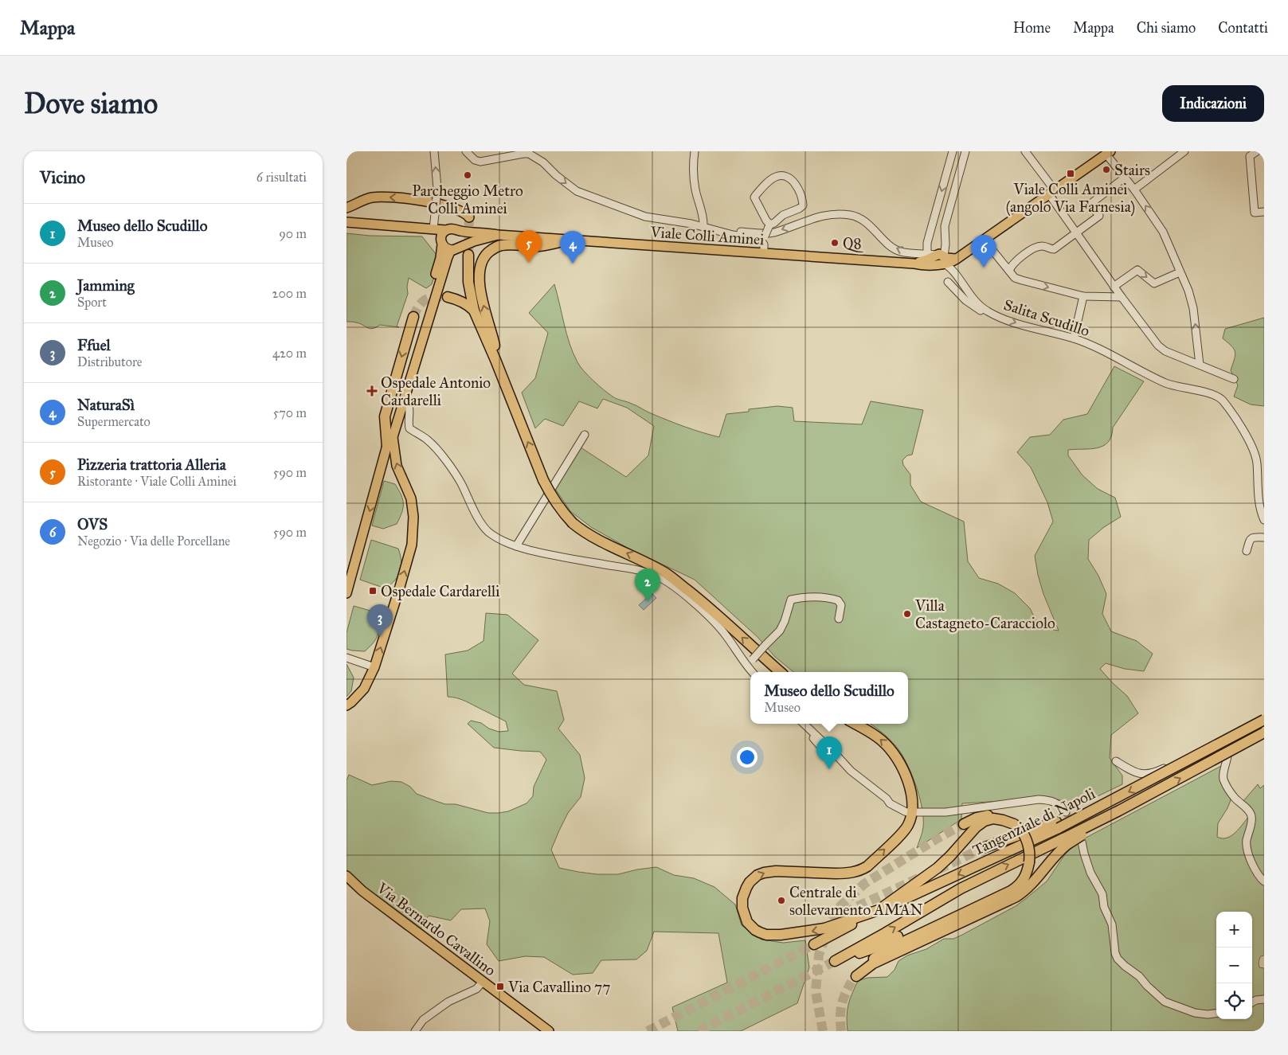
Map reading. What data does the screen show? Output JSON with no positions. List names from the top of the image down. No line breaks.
{"streets":{"highway":["Tangenziale di Napoli"],"main road":["Viale Colli Aminei","Via Bernardo Cavallino"],"street":["Salita Scudillo"]},"crossings":[["Viale Colli Aminei","Salita Scudillo"]],"places":{"other":["Stairs","Parcheggio Metro Colli Aminei","Q8","Villa Castagneto-Caracciolo","Centrale di sollevamento AMAN"],"transit":["Viale Colli Aminei (angolo Via Farnesia)","Ospedale Cardarelli","Via Cavallino 77"],"health":["Ospedale Antonio Cardarelli"]},"page":{"header":"Mappa","nav":["Home","Mappa","Chi siamo","Contatti"],"buttons":"Indicazioni","title":"Dove siamo","heading":["Vicino","6 risultati"],"list":[{"mark":"1","name":"Museo dello Scudillo","note":"Museo","value":"90 m"},{"mark":"2","name":"Jamming","note":"Sport","value":"200 m"},{"mark":"3","name":"Ffuel","note":"Distributore","value":"420 m"},{"mark":"4","name":"NaturaSì","note":"Supermercato","value":"570 m"},{"mark":"5","name":"Pizzeria trattoria Alleria","note":"Ristorante · Viale Colli Aminei","value":"590 m"},{"mark":"6","name":"OVS","note":"Negozio · Via delle Porcellane","value":"590 m"}],"pins":["5","4","6","2","3","1"],"popup":["Museo dello Scudillo","Museo"],"map_buttons":["+","−"]}}
